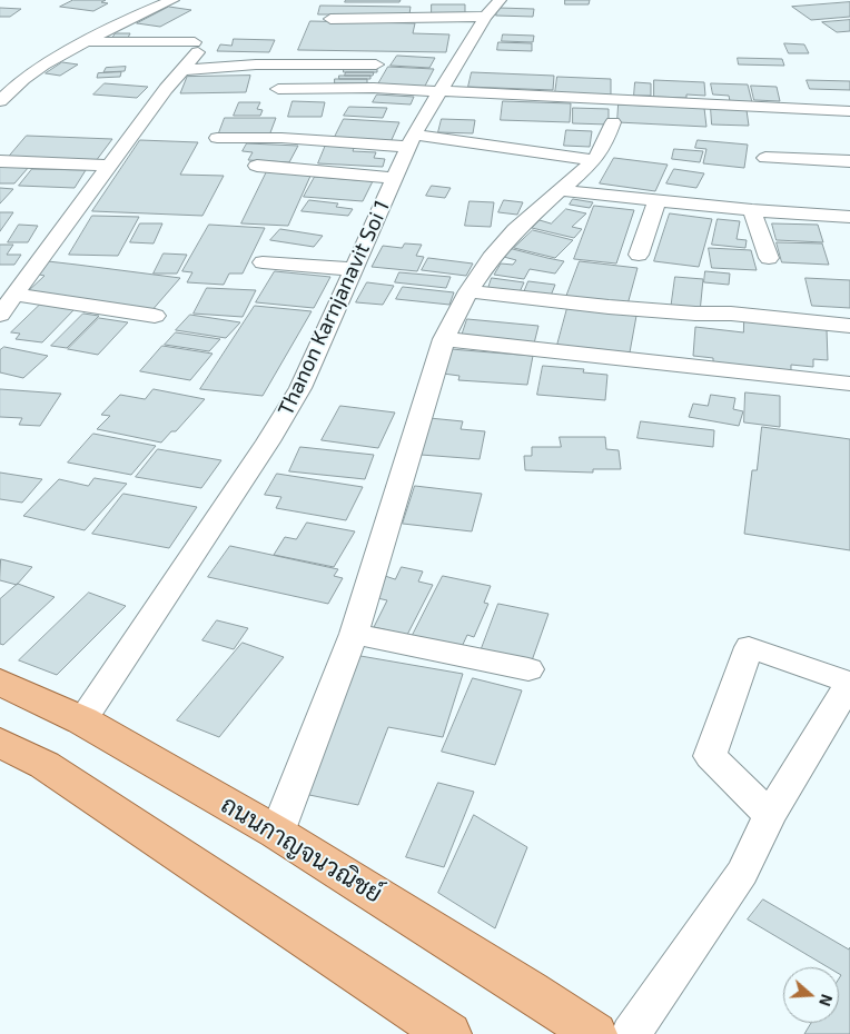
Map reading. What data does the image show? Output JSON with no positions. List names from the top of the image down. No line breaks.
{"streets":{"main road":["ถนนกาญจนวณิชย์"],"street":["Thanon Karnjanavit Soi 1"]},"crossings":[["Thanon Karnjanavit Soi 1","ถนนกาญจนวณิชย์"]],"north":"right"}
